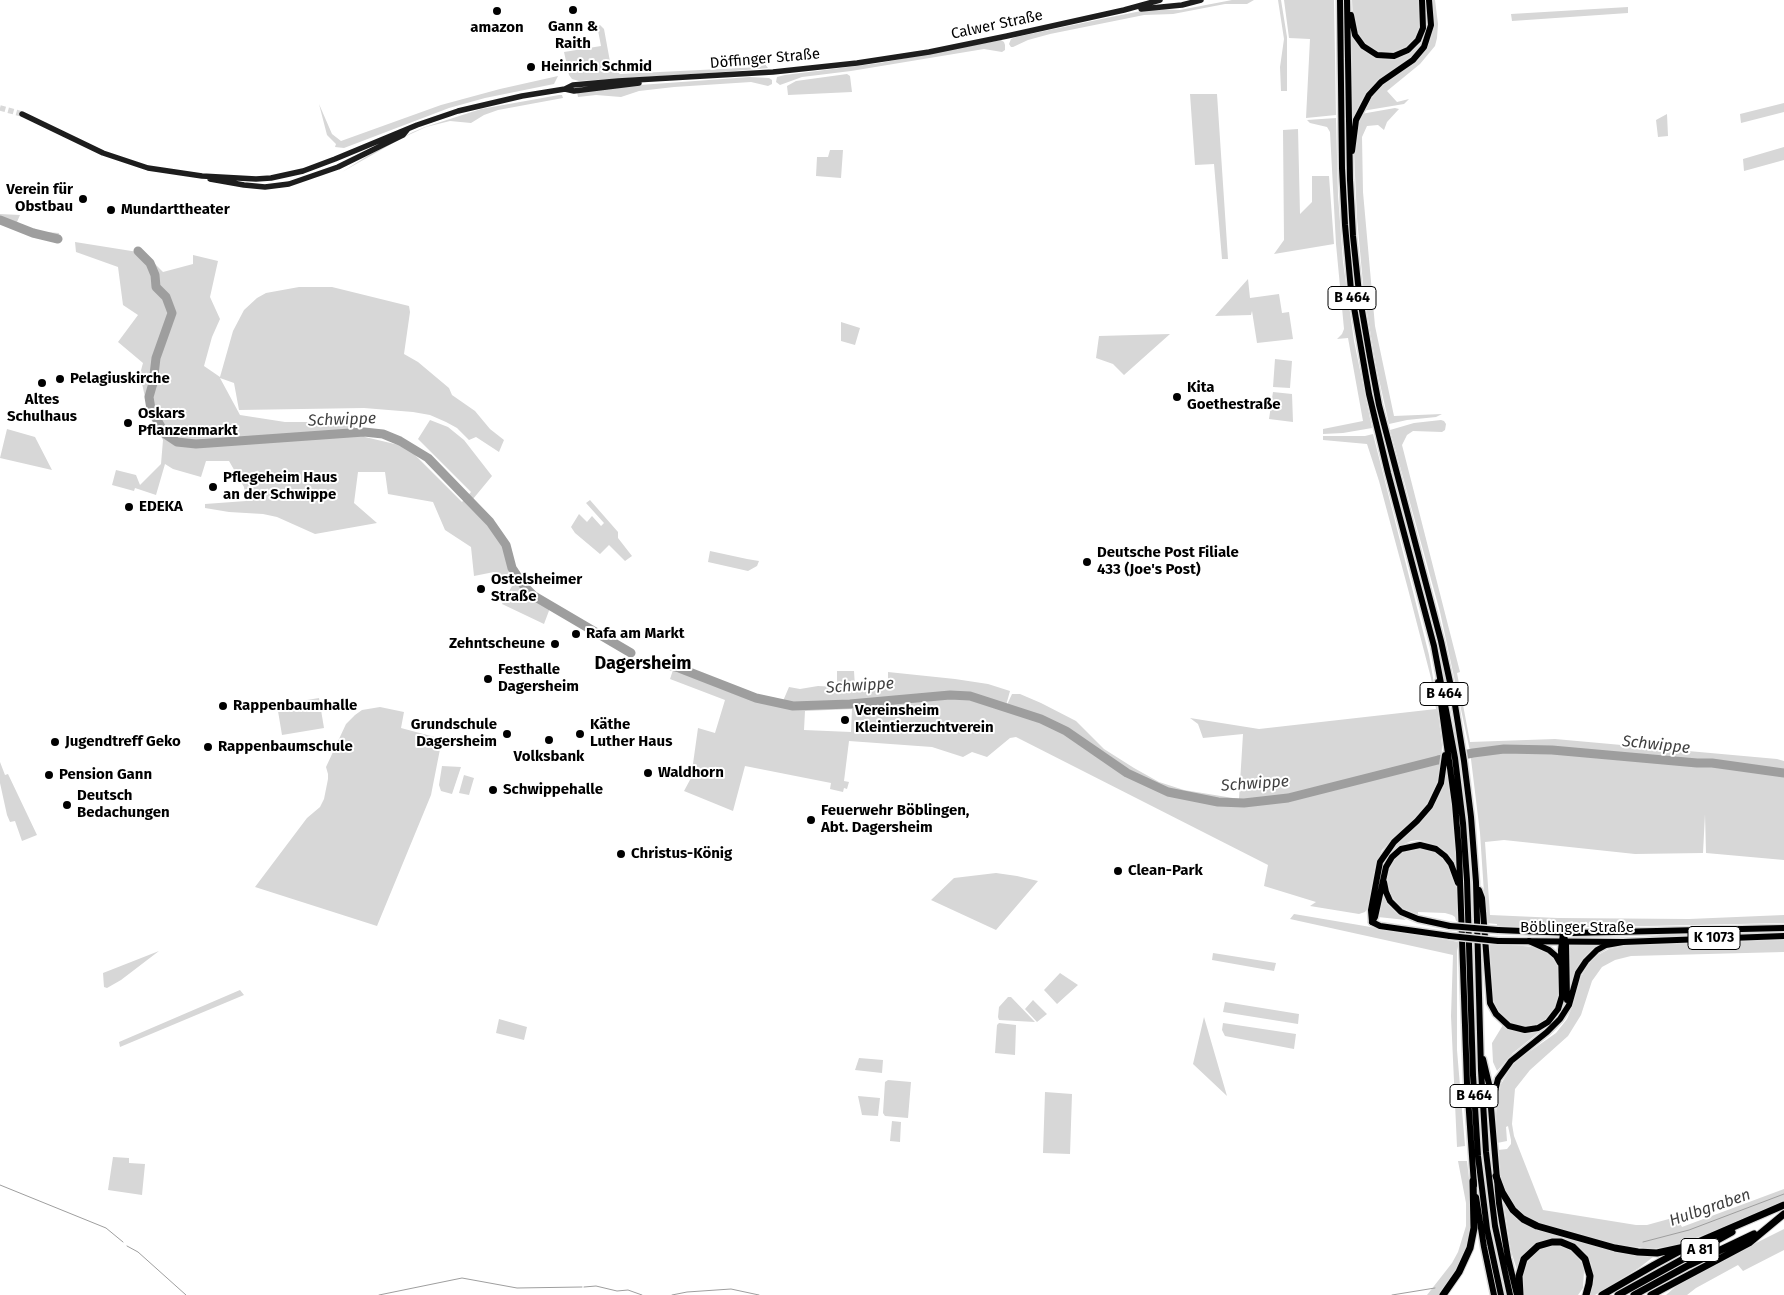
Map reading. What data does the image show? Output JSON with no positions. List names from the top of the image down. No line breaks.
{"streets":{"highway":["A 81"],"main road":["Calwer Straße","Döffinger Straße","B 464","Böblinger Straße","K 1073"]},"crossings":[["Calwer Straße","Döffinger Straße"]],"districts":["Dagersheim"],"water":["Schwippe","Hulbgraben"],"places":["Gann & Raith","amazon","Heinrich Schmid","Verein für Obstbau","Mundarttheater","Pelagiuskirche","Altes Schulhaus","Kita Goethestraße","Oskars Pflanzenmarkt","Pflegeheim Haus an der Schwippe","EDEKA","Deutsche Post Filiale 433 (Joe's Post)","Ostelsheimer Straße","Rafa am Markt","Zehntscheune","Festhalle Dagersheim","Rappenbaumhalle","Vereinsheim Kleintierzuchtverein","Grundschule Dagersheim","Käthe Luther Haus","Volksbank","Jugendtreff Geko","Rappenbaumschule","Waldhorn","Pension Gann","Schwippehalle","Deutsch Bedachungen","Feuerwehr Böblingen, Abt. Dagersheim","Christus-König","Clean-Park"]}
